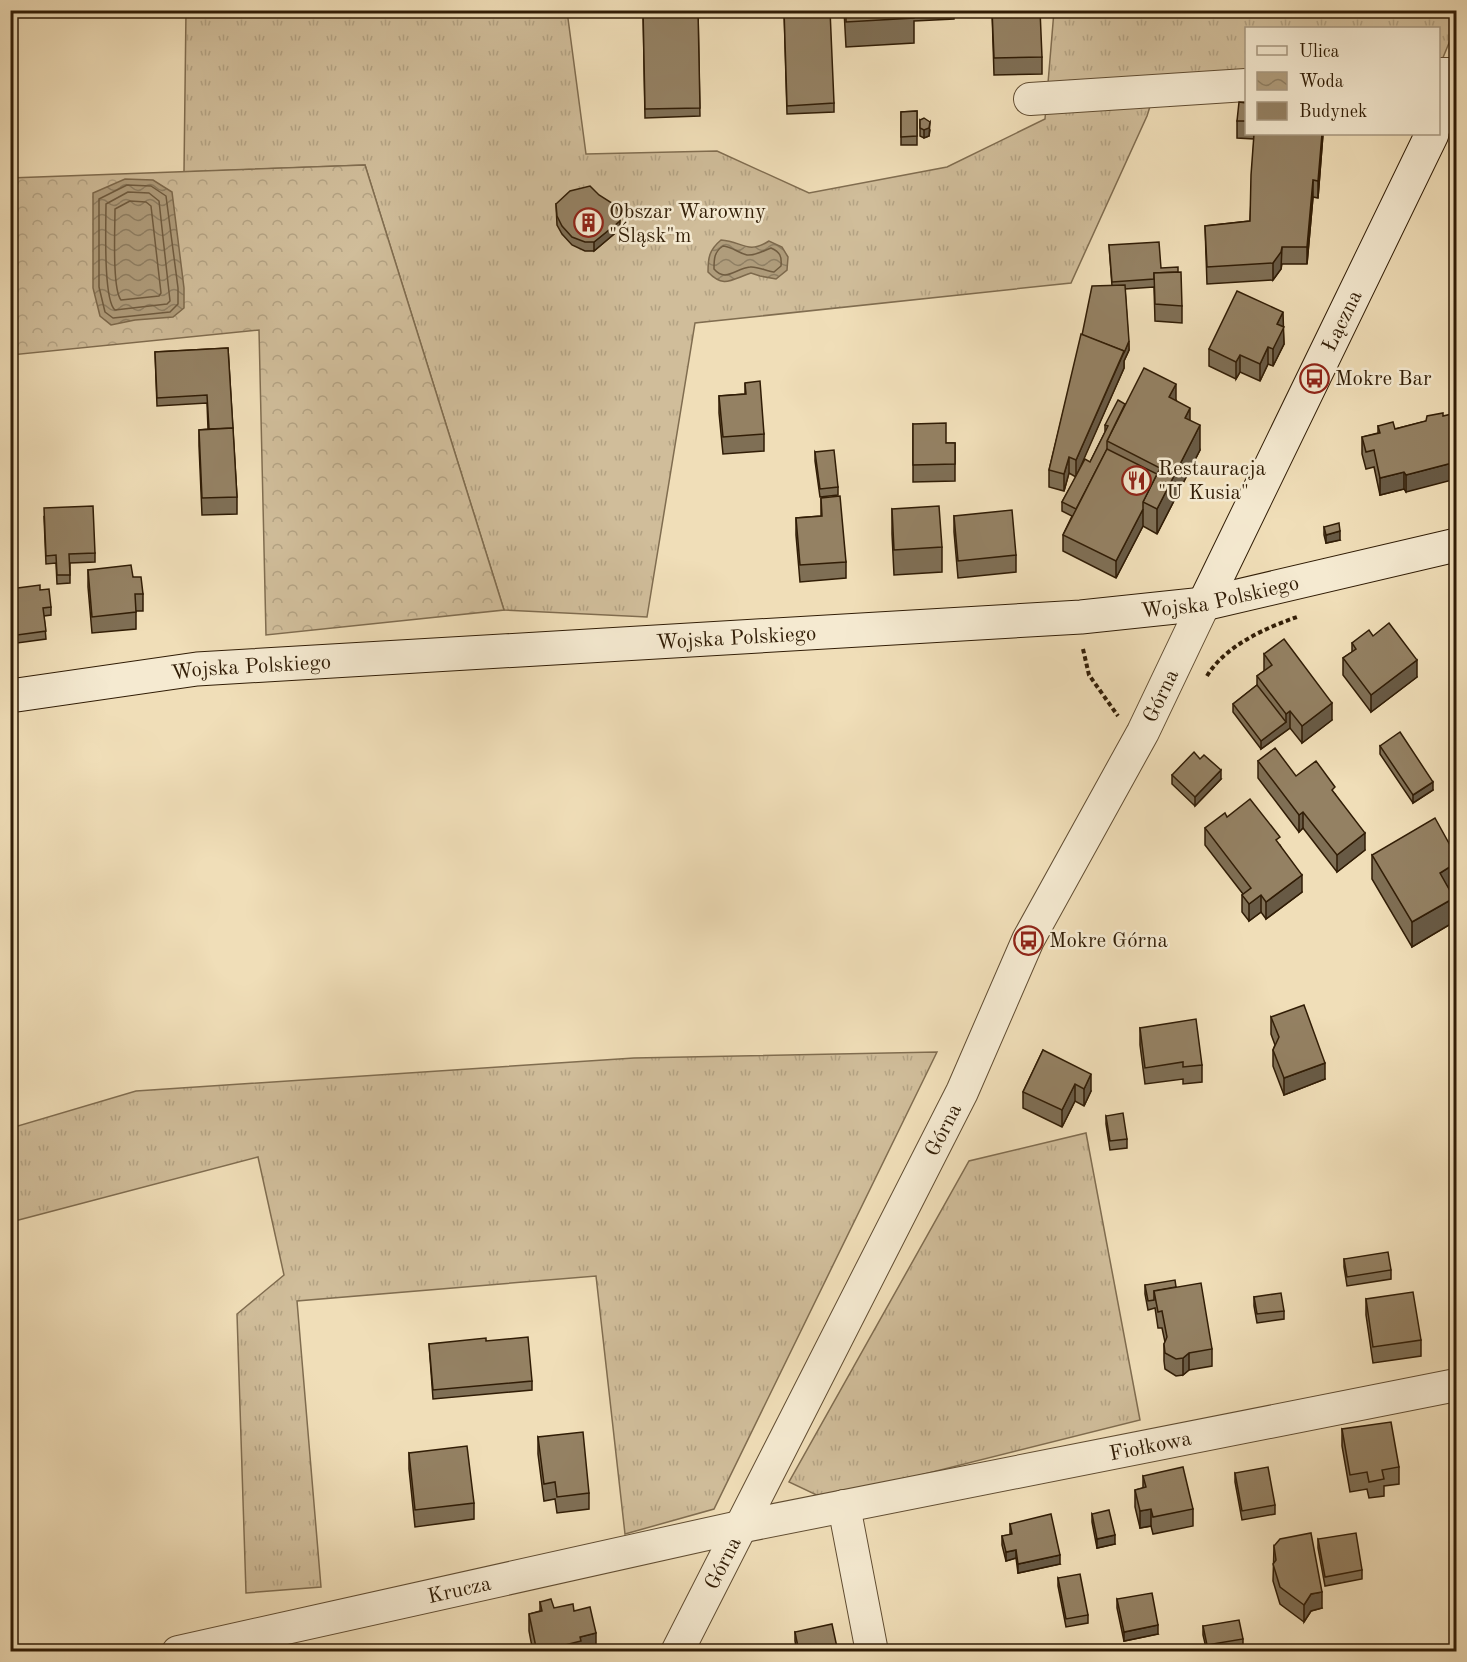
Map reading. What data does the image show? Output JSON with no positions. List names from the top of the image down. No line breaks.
{"streets":{"street":["Łączna","Wojska Polskiego","Górna","Fiołkowa","Krucza"]},"crossings":[["Łączna","Wojska Polskiego"],["Łączna","Górna"],["Wojska Polskiego","Górna"],["Górna","Fiołkowa"],["Górna","Krucza"],["Fiołkowa","Krucza"]],"places":{"building":["Obszar Warowny \"Śląsk\"m"],"bus stop":["Mokre Bar","Mokre Górna"],"restaurant":["Restauracja \"U Kusia\""]},"legend":["Ulica","Woda","Budynek"]}
